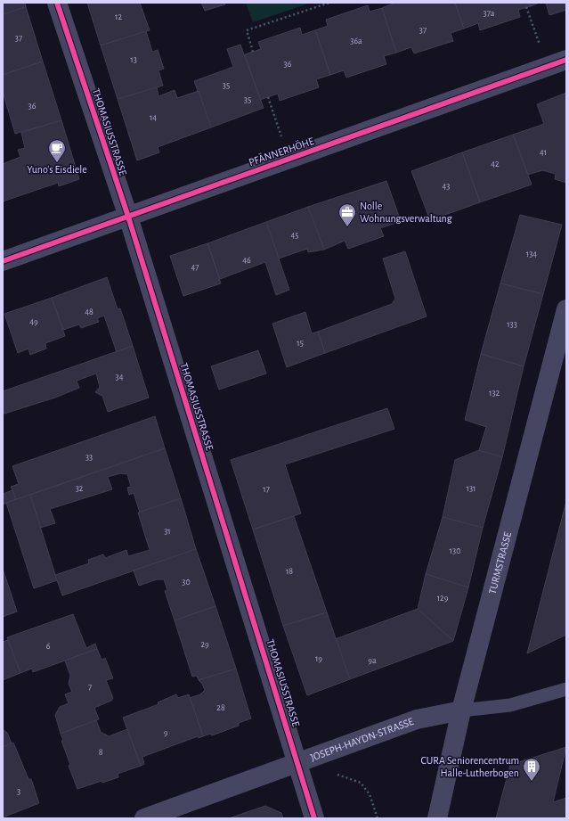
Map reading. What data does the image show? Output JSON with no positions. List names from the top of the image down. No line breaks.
{"streets":{"street":["THOMASIUSSTRASSE","PFÄNNERHÖHE","TURMSTRASSE","JOSEPH-HAYDN-STRASSE"]},"crossings":[["THOMASIUSSTRASSE","PFÄNNERHÖHE"],["THOMASIUSSTRASSE","JOSEPH-HAYDN-STRASSE"],["TURMSTRASSE","JOSEPH-HAYDN-STRASSE"]],"places":{"cafe":["Yuno's Eisdiele"],"office":["Nolle Wohnungsverwaltung"],"building":["CURA Seniorencentrum Halle-Lutherbogen"]},"house_numbers":["37a","12","37","37","36a","13","36","35","35","36","14","41","42","43","45","134","46","47","48","49","133","15","34","132","33","32","131","17","31","130","18","30","129","29","6","19","9a","7","28","9","8","3"]}
